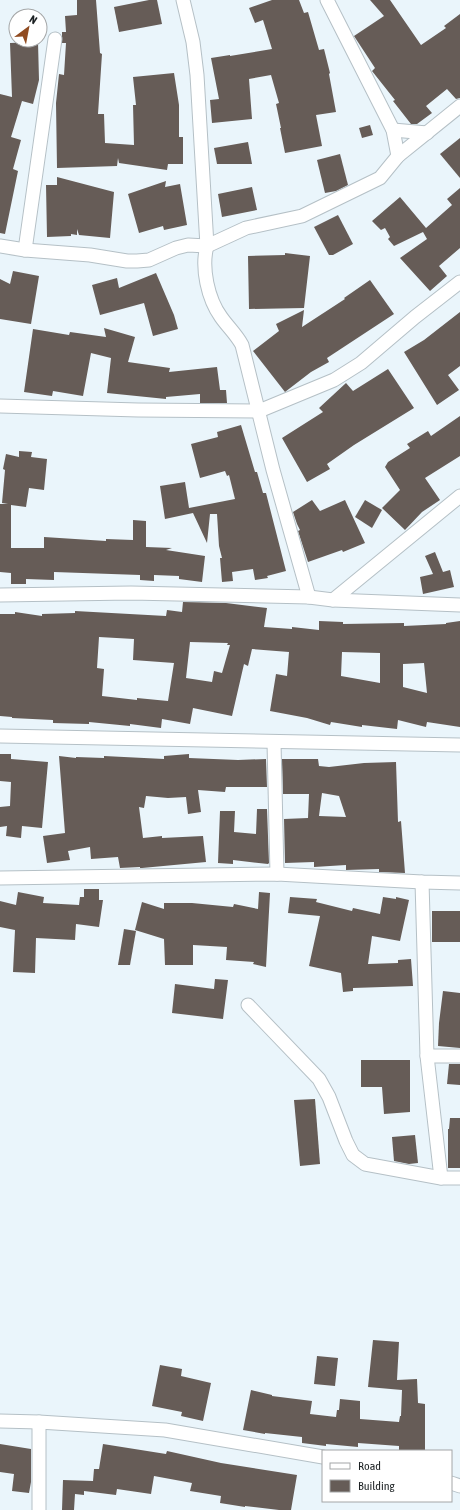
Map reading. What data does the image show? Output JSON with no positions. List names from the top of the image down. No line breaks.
{"legend":["Road","Building"],"north":"top right"}
